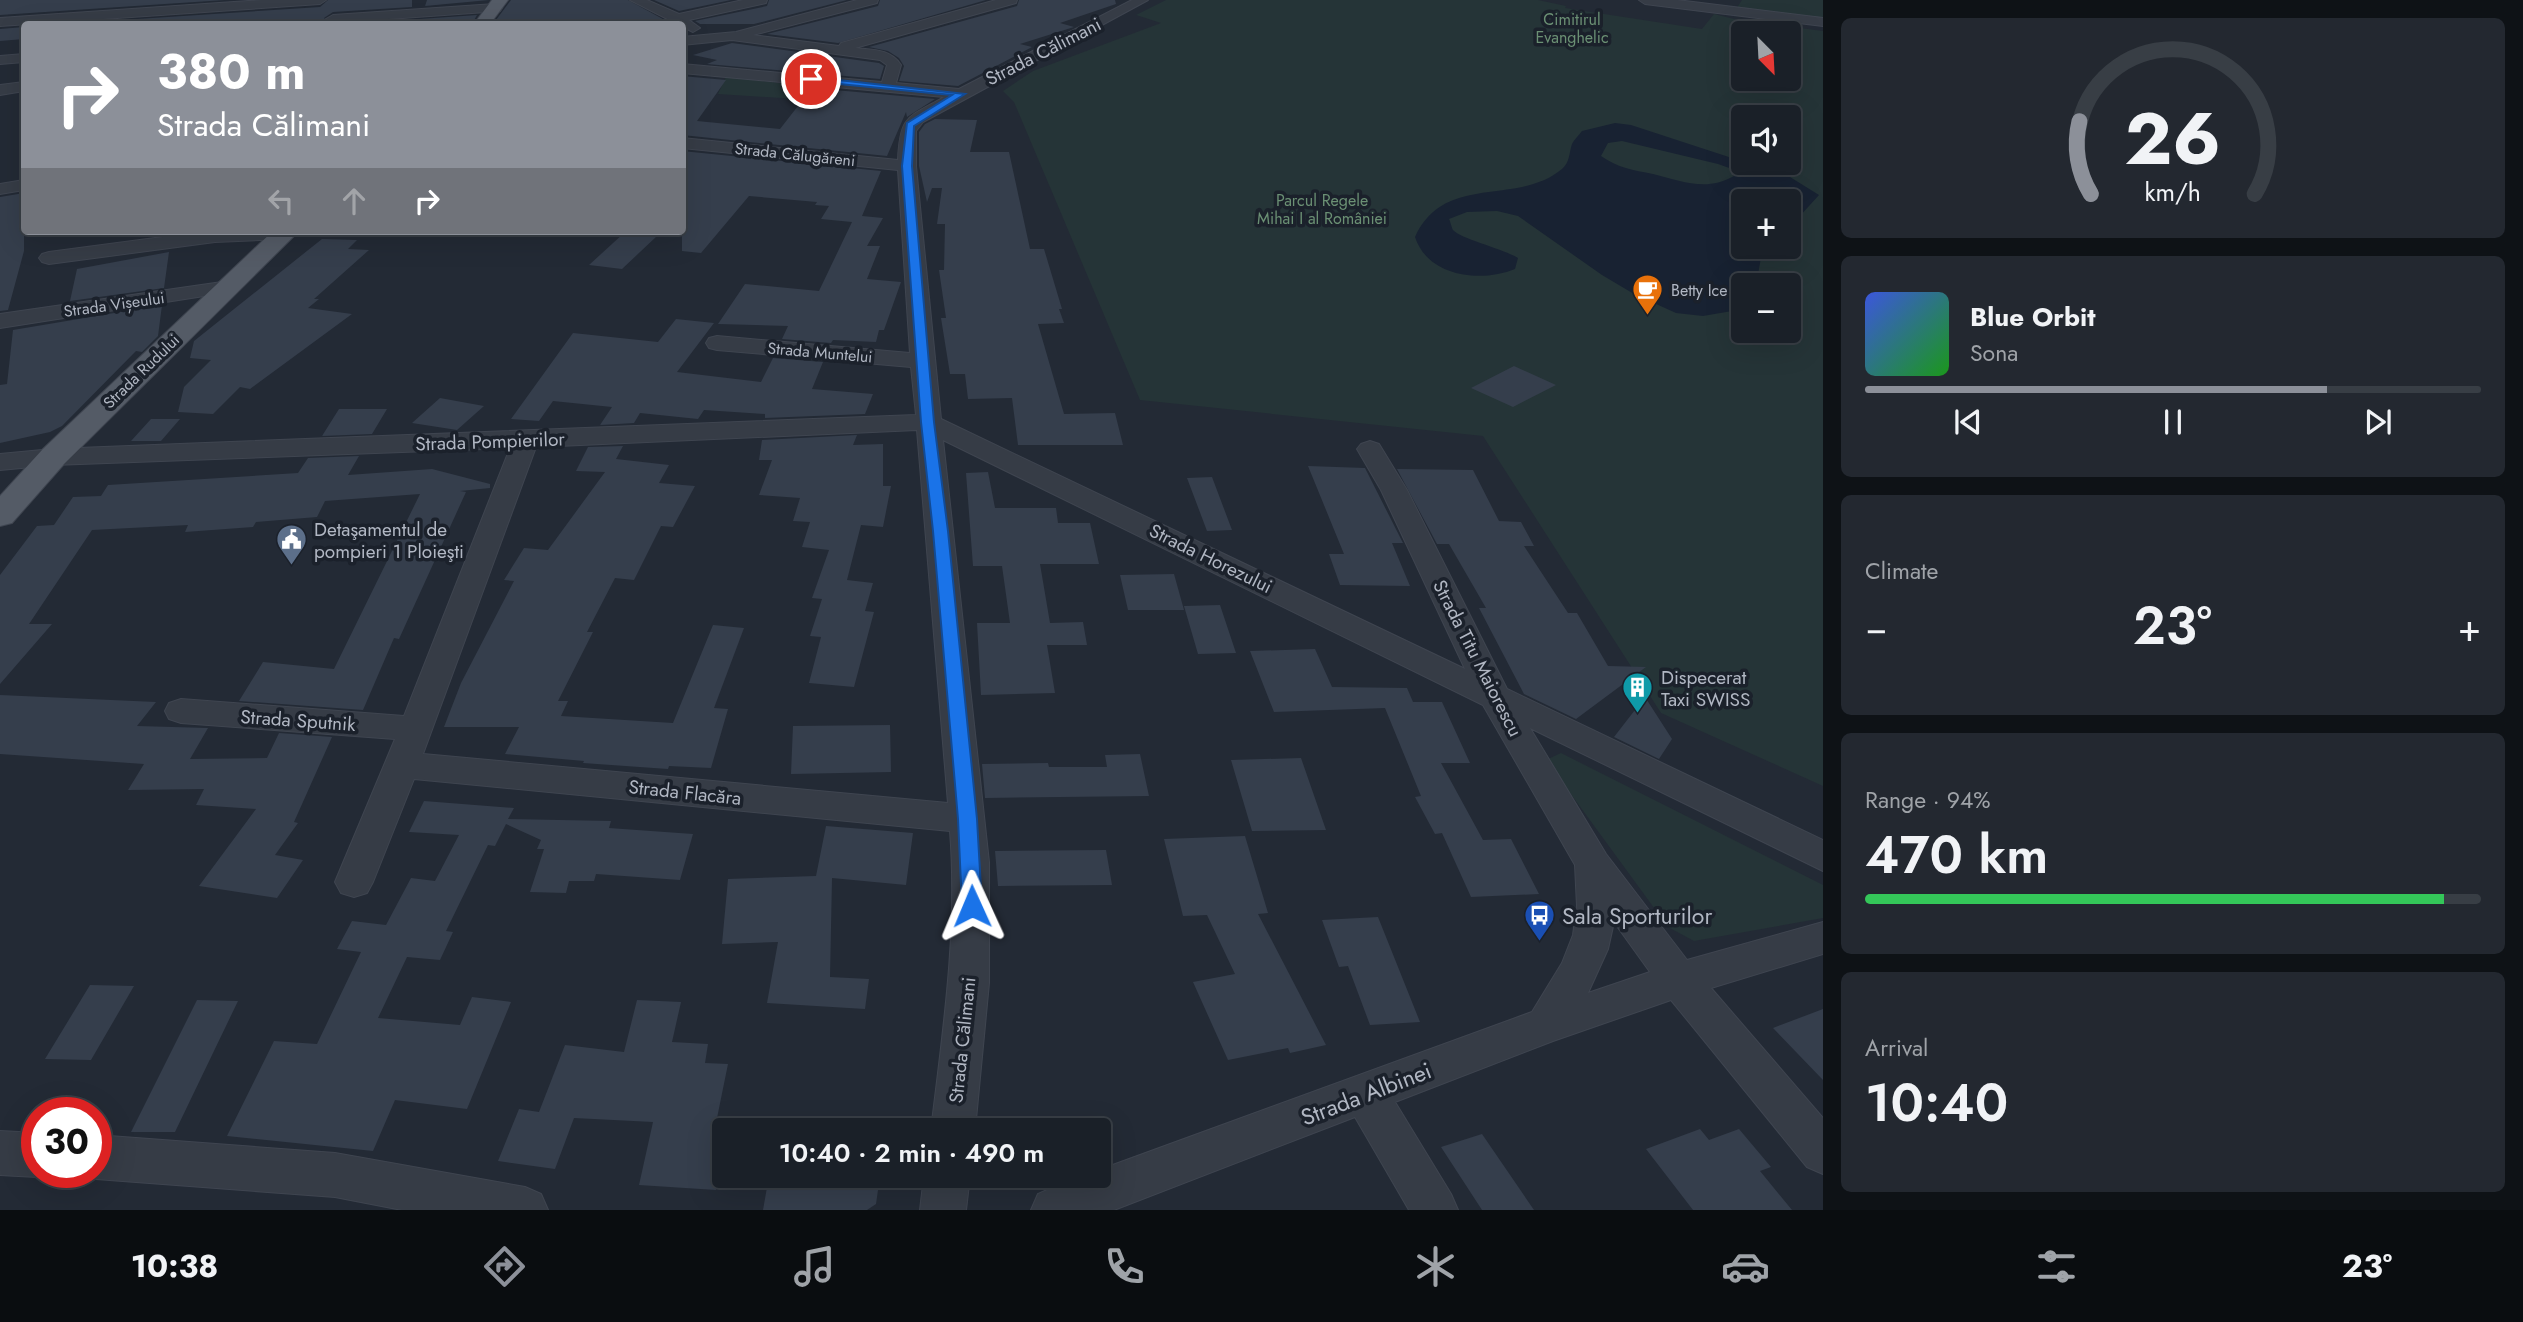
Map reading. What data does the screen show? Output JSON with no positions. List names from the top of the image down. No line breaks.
{"streets":{"main road":["Strada Rudului"],"street":["Strada Călimani","Strada Călugăreni","Strada Vișeului","Strada Muntelui","Strada Pompierilor","Strada Horezului","Strada Titu Maiorescu","Strada Sputnik","Strada Flacăra","Strada Albinei"]},"crossings":[["Strada Călimani","Strada Călugăreni"],["Strada Călimani","Strada Muntelui"],["Strada Călimani","Strada Pompierilor"],["Strada Călimani","Strada Horezului"],["Strada Călimani","Strada Flacăra"],["Strada Vișeului","Strada Rudului"],["Strada Rudului","Strada Pompierilor"],["Strada Pompierilor","Strada Horezului"],["Strada Horezului","Strada Titu Maiorescu"],["Strada Titu Maiorescu","Strada Albinei"]],"parks":["Cimitirul Evanghelic","Parcul Regele Mihai I al României"],"places":{"cafe":["Betty Ice"],"public building":["Detaşamentul de pompieri 1 Ploieşti"],"building":["Dispecerat Taxi SWISS"],"bus stop":["Sala Sporturilor"]},"north":"bottom right","page":{"map_buttons":["+","−"],"turn":["380 m","Strada Călimani"],"song":["Blue Orbit","Sona"],"tile":["Climate",["Range · 94%","470 km"],["Arrival","10:40"]],"heat":["−","23°","+"],"limit":"30","trip":"10:40 · 2 min · 490 m","tabs":["10:38","23°"],"gauge":["26","km/h"]}}
